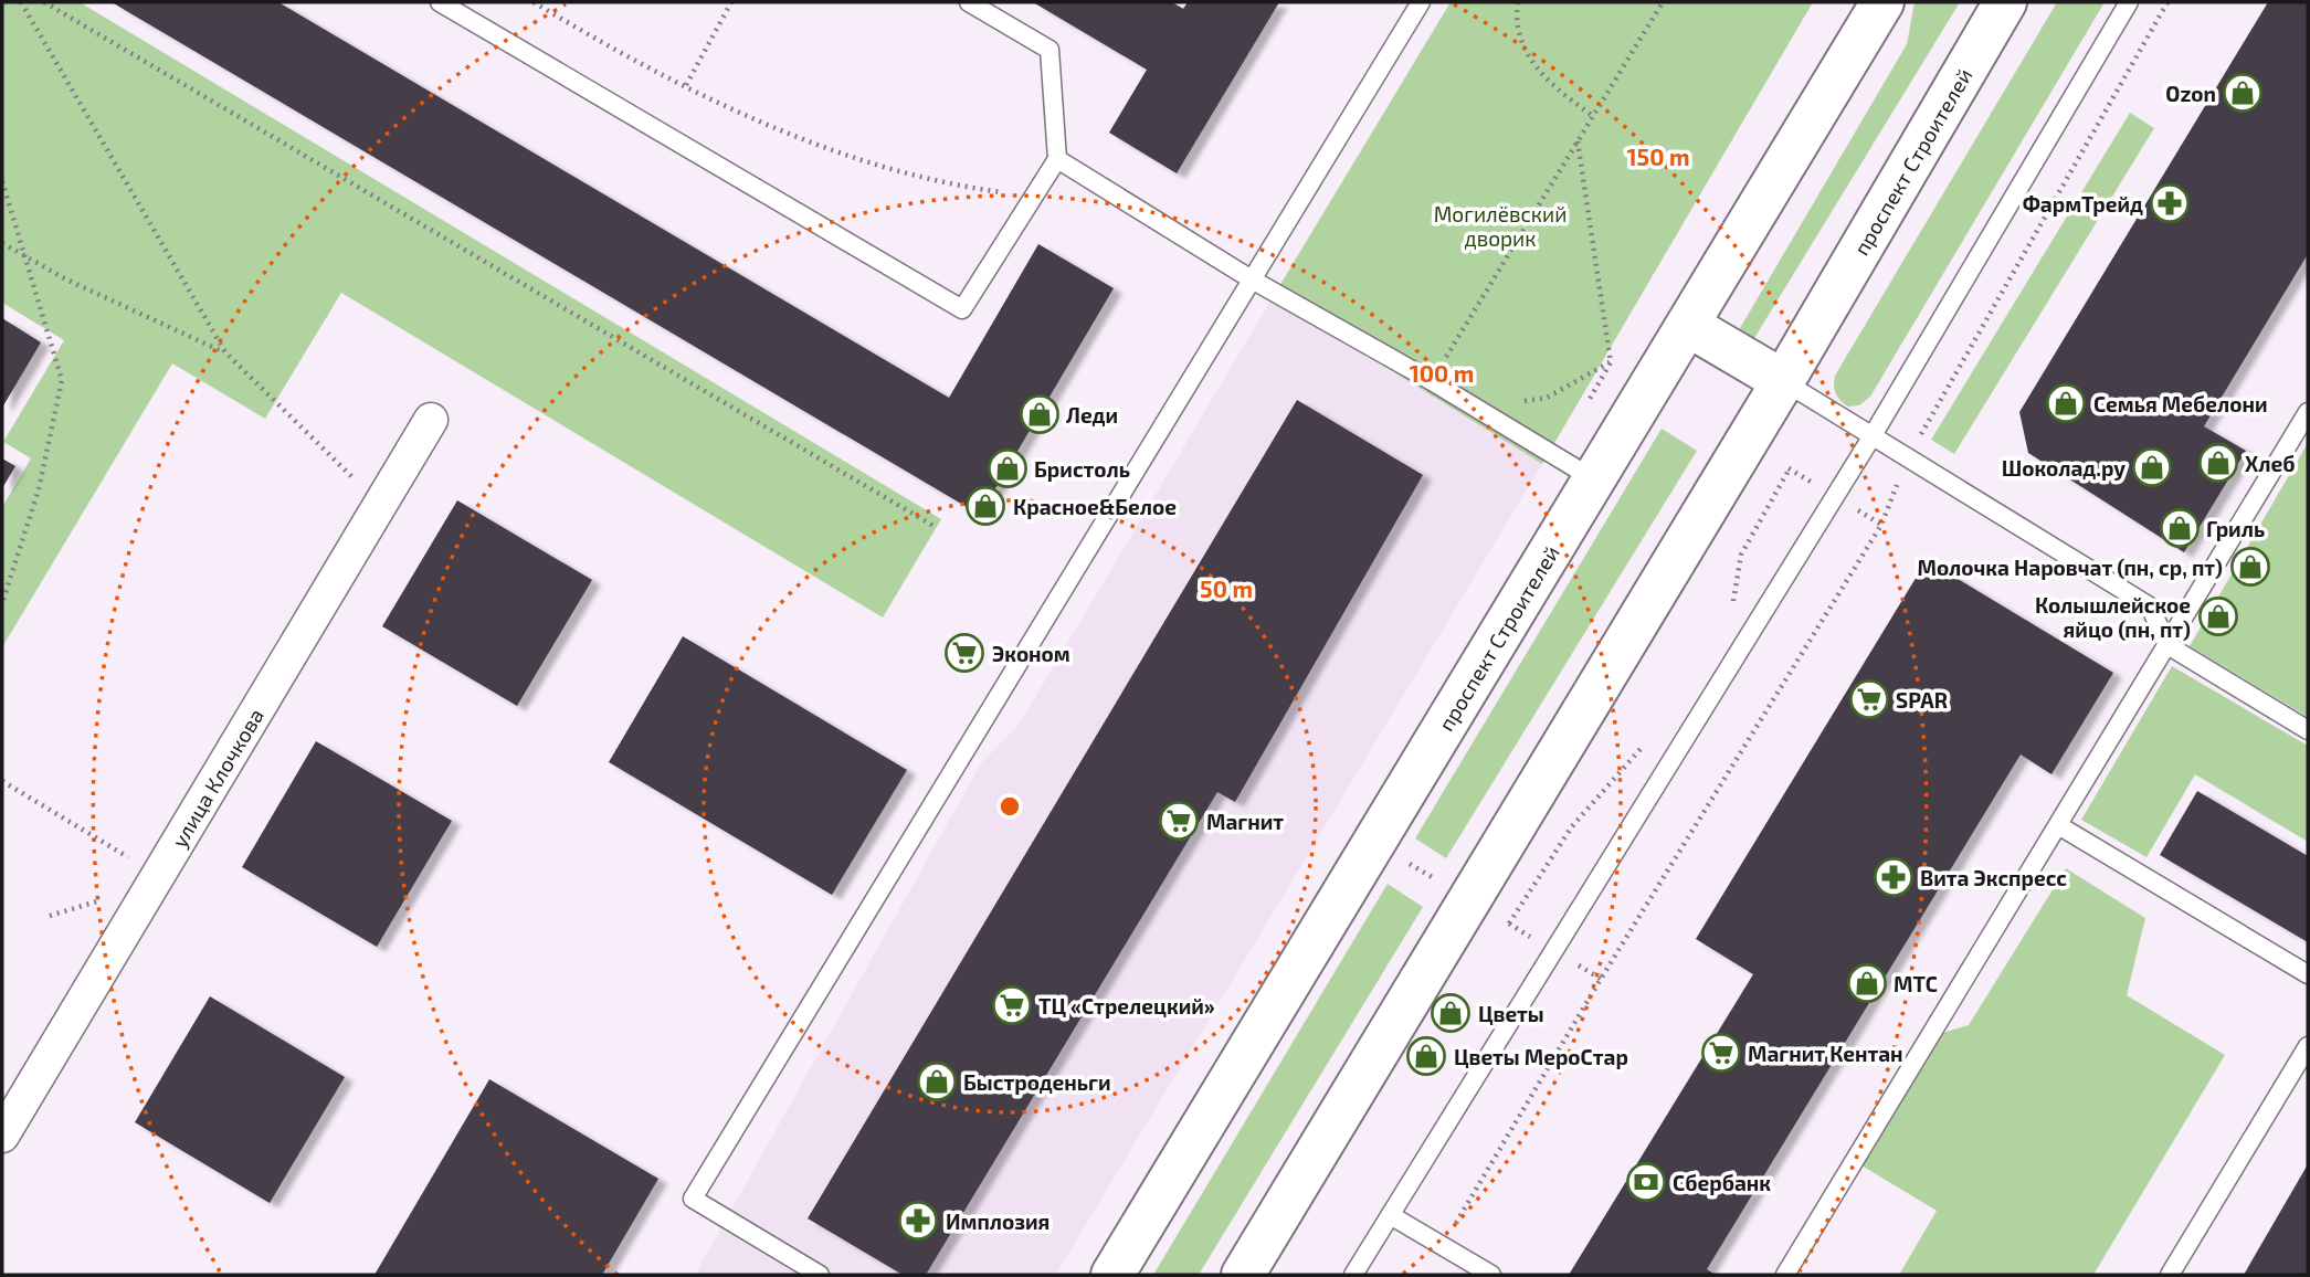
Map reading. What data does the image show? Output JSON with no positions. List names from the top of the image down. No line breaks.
{"streets":{"main road":["проспект Строителей"],"street":["улица Клочкова"]},"parks":["Могилёвский дворик"],"places":{"shop":["Ozon","Семья Мебелони","Леди","Хлеб","Шоколад.ру","Бристоль","Красное&Белое","Гриль","Молочка Наровчат (пн, ср, пт)","Колышлейское яйцо (пн, пт)","МТС","Цветы","Цветы МероСтар","Быстроденьги"],"pharmacy":["ФармТрейд","Вита Экспресс","Имплозия"],"supermarket":["Эконом","SPAR","Магнит","ТЦ «Стрелецкий»","Магнит Кентан"],"bank":["Сбербанк"]},"rings":["150 m","100 m","50 m"]}
